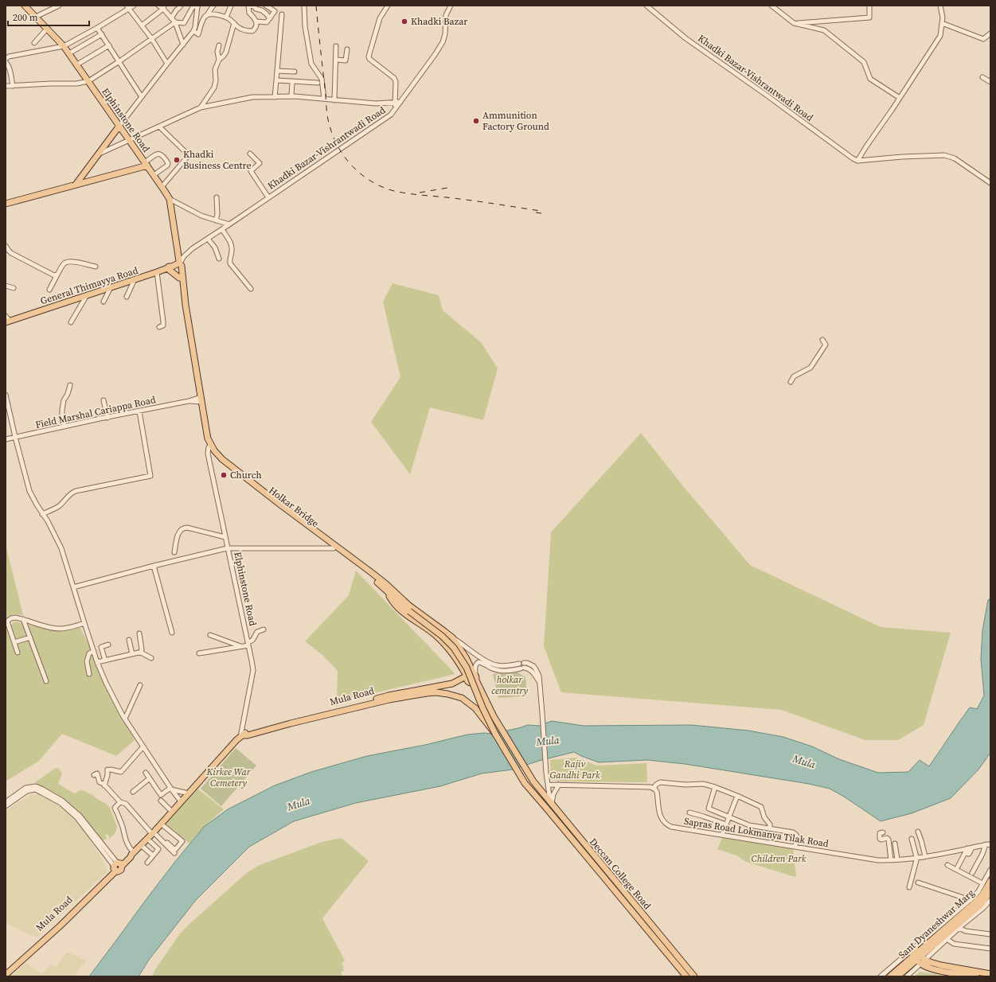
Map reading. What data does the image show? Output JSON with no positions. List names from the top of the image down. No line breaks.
{"streets":{"main road":["Elphinstone Road","General Thimayya Road","Mula Road","Deccan College Road","Sant Dyaneshwar Marg"],"street":["Khadki Bazar-Vishrantwadi Road","Field Marshal Cariappa Road","Sapras Road Lokmanya Tilak Road"]},"crossings":[["Khadki Bazar-Vishrantwadi Road","Elphinstone Road"],["Khadki Bazar-Vishrantwadi Road","General Thimayya Road"],["Elphinstone Road","General Thimayya Road"],["Elphinstone Road","Field Marshal Cariappa Road"],["Elphinstone Road","Mula Road"],["Mula Road","Deccan College Road"]],"water":["Mula"],"parks":["holkar cementry","Rajiv Gandhi Park","Kirkee War Cemetery","Children Park"],"places":["Khadki Bazar","Ammunition Factory Ground","Khadki Business Centre","Church"],"scale_bar":"200 m"}
